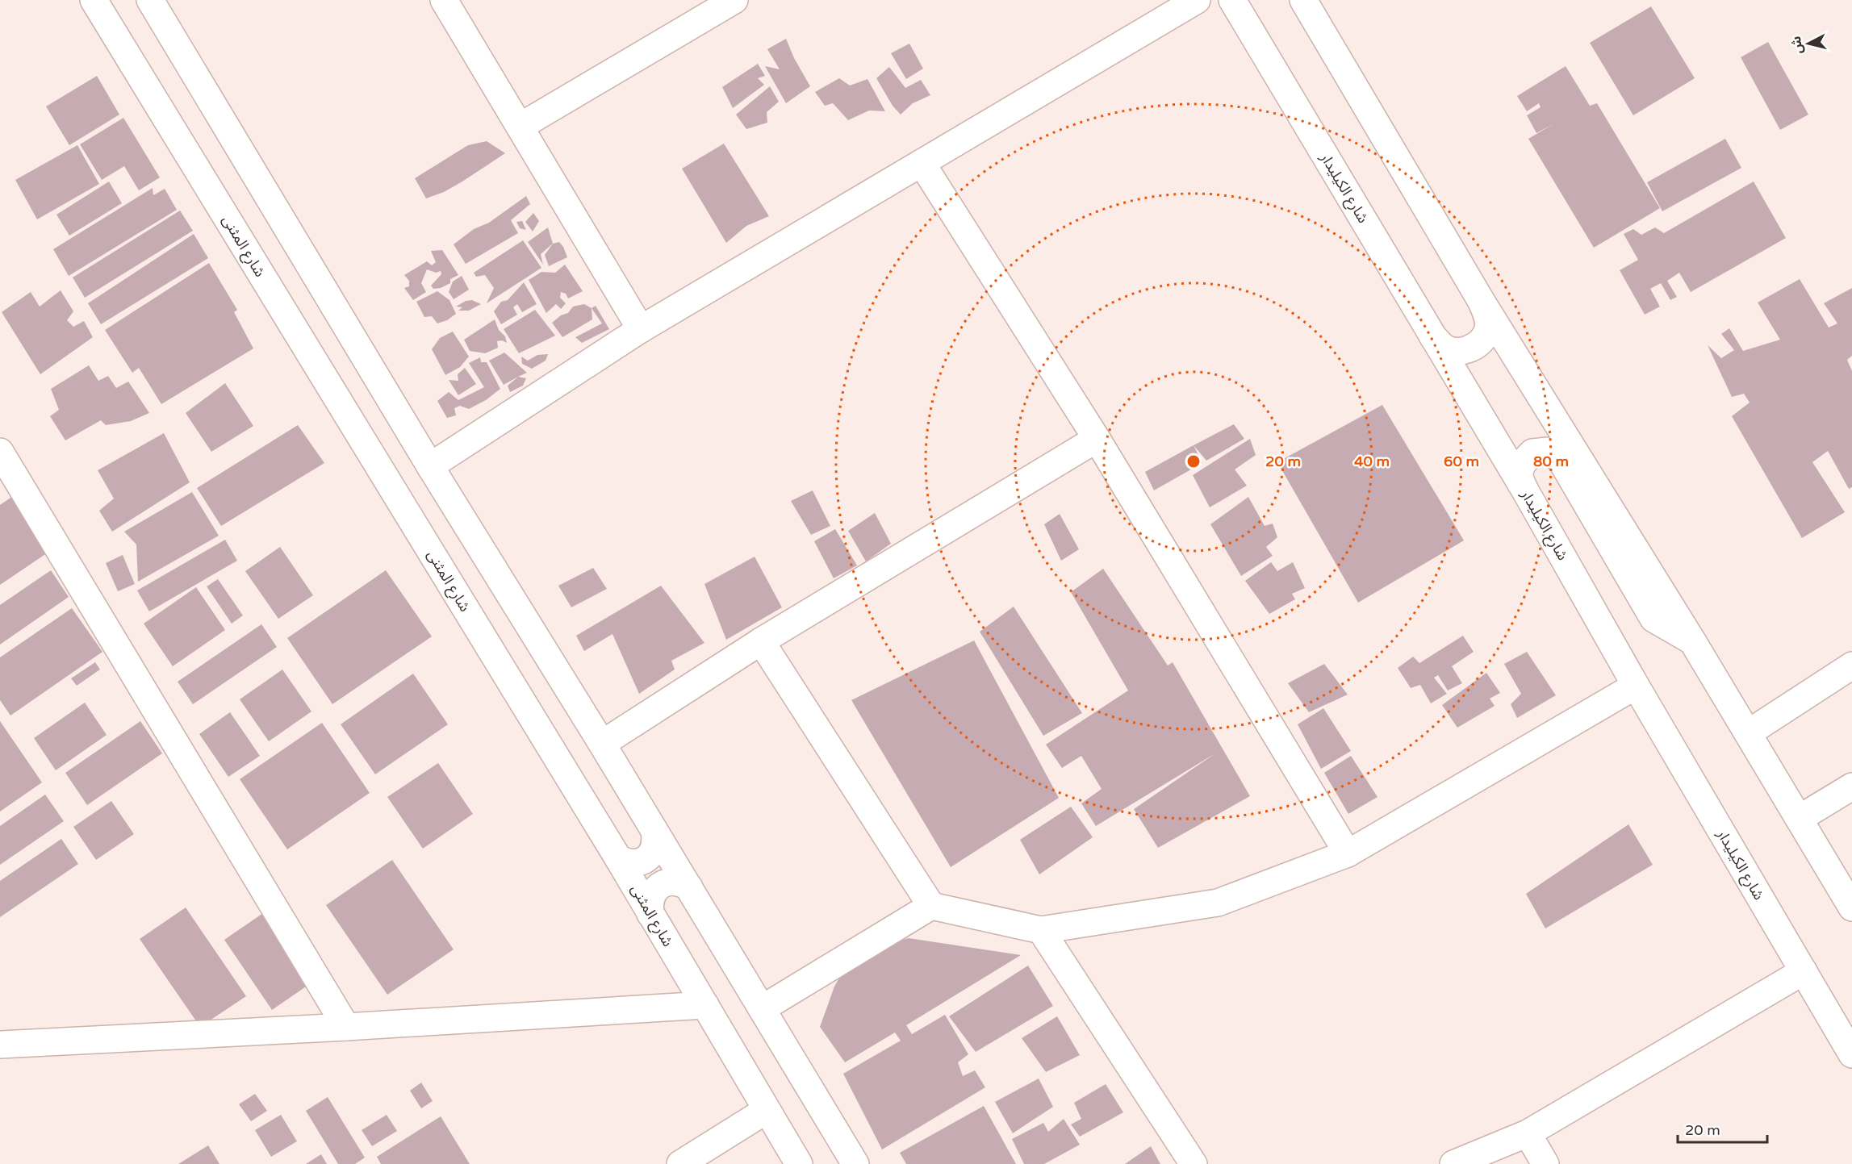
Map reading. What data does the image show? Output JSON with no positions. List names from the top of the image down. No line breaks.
{"streets":{"street":["شارع الكيليدار","شارع المثنى"]},"scale_bar":"20 m","north":"left","rings":["20 m","40 m","60 m","80 m"]}
